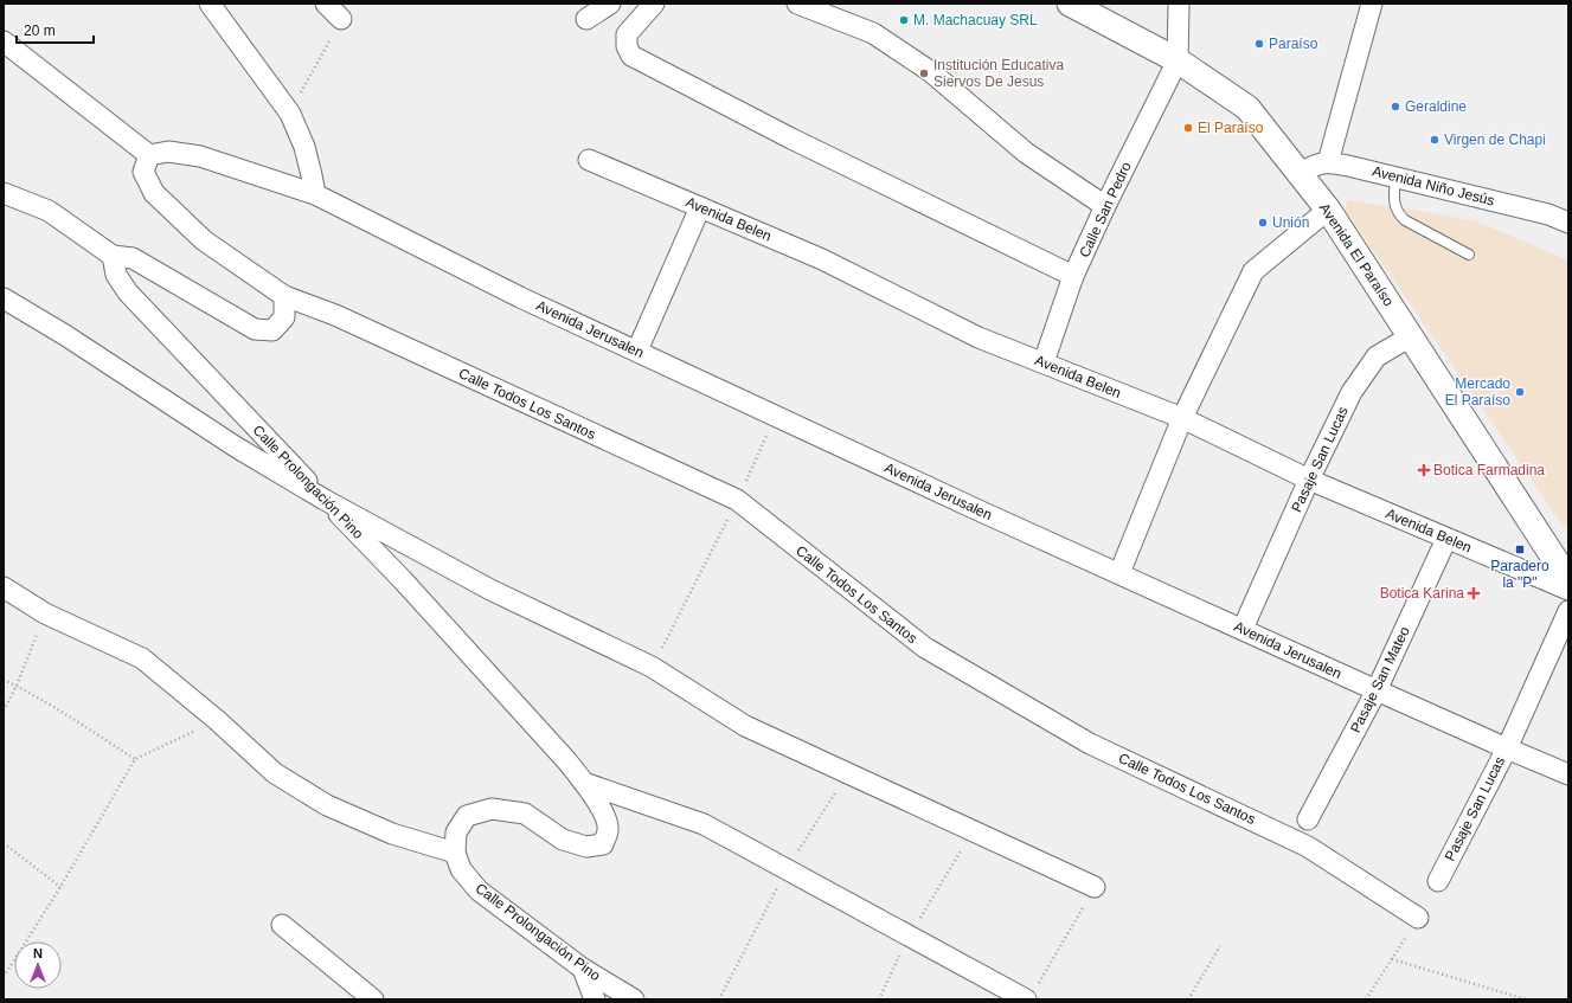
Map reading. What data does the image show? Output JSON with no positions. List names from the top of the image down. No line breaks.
{"streets":{"street":["Avenida Niño Jesús","Calle San Pedro","Avenida Belen","Avenida El Paraíso","Avenida Jerusalen","Calle Todos Los Santos","Pasaje San Lucas","Calle Prolongación Pino","Pasaje San Mateo"]},"crossings":[["Calle San Pedro","Avenida Belen"],["Calle San Pedro","Avenida El Paraíso"],["Avenida Belen","Pasaje San Lucas"],["Avenida Belen","Pasaje San Mateo"],["Avenida El Paraíso","Pasaje San Lucas"],["Avenida Jerusalen","Pasaje San Lucas"],["Avenida Jerusalen","Pasaje San Mateo"]],"places":{"other":["M. Machacuay SRL","Paraíso","Institución Educativa Siervos De Jesus","Geraldine","El Paraíso","Virgen de Chapi","Unión","Mercado El Paraíso"],"health":["Botica Farmadina","Botica Karina"],"transit":["Paradero la \"P\""]},"scale_bar":"20 m","north":"top"}
